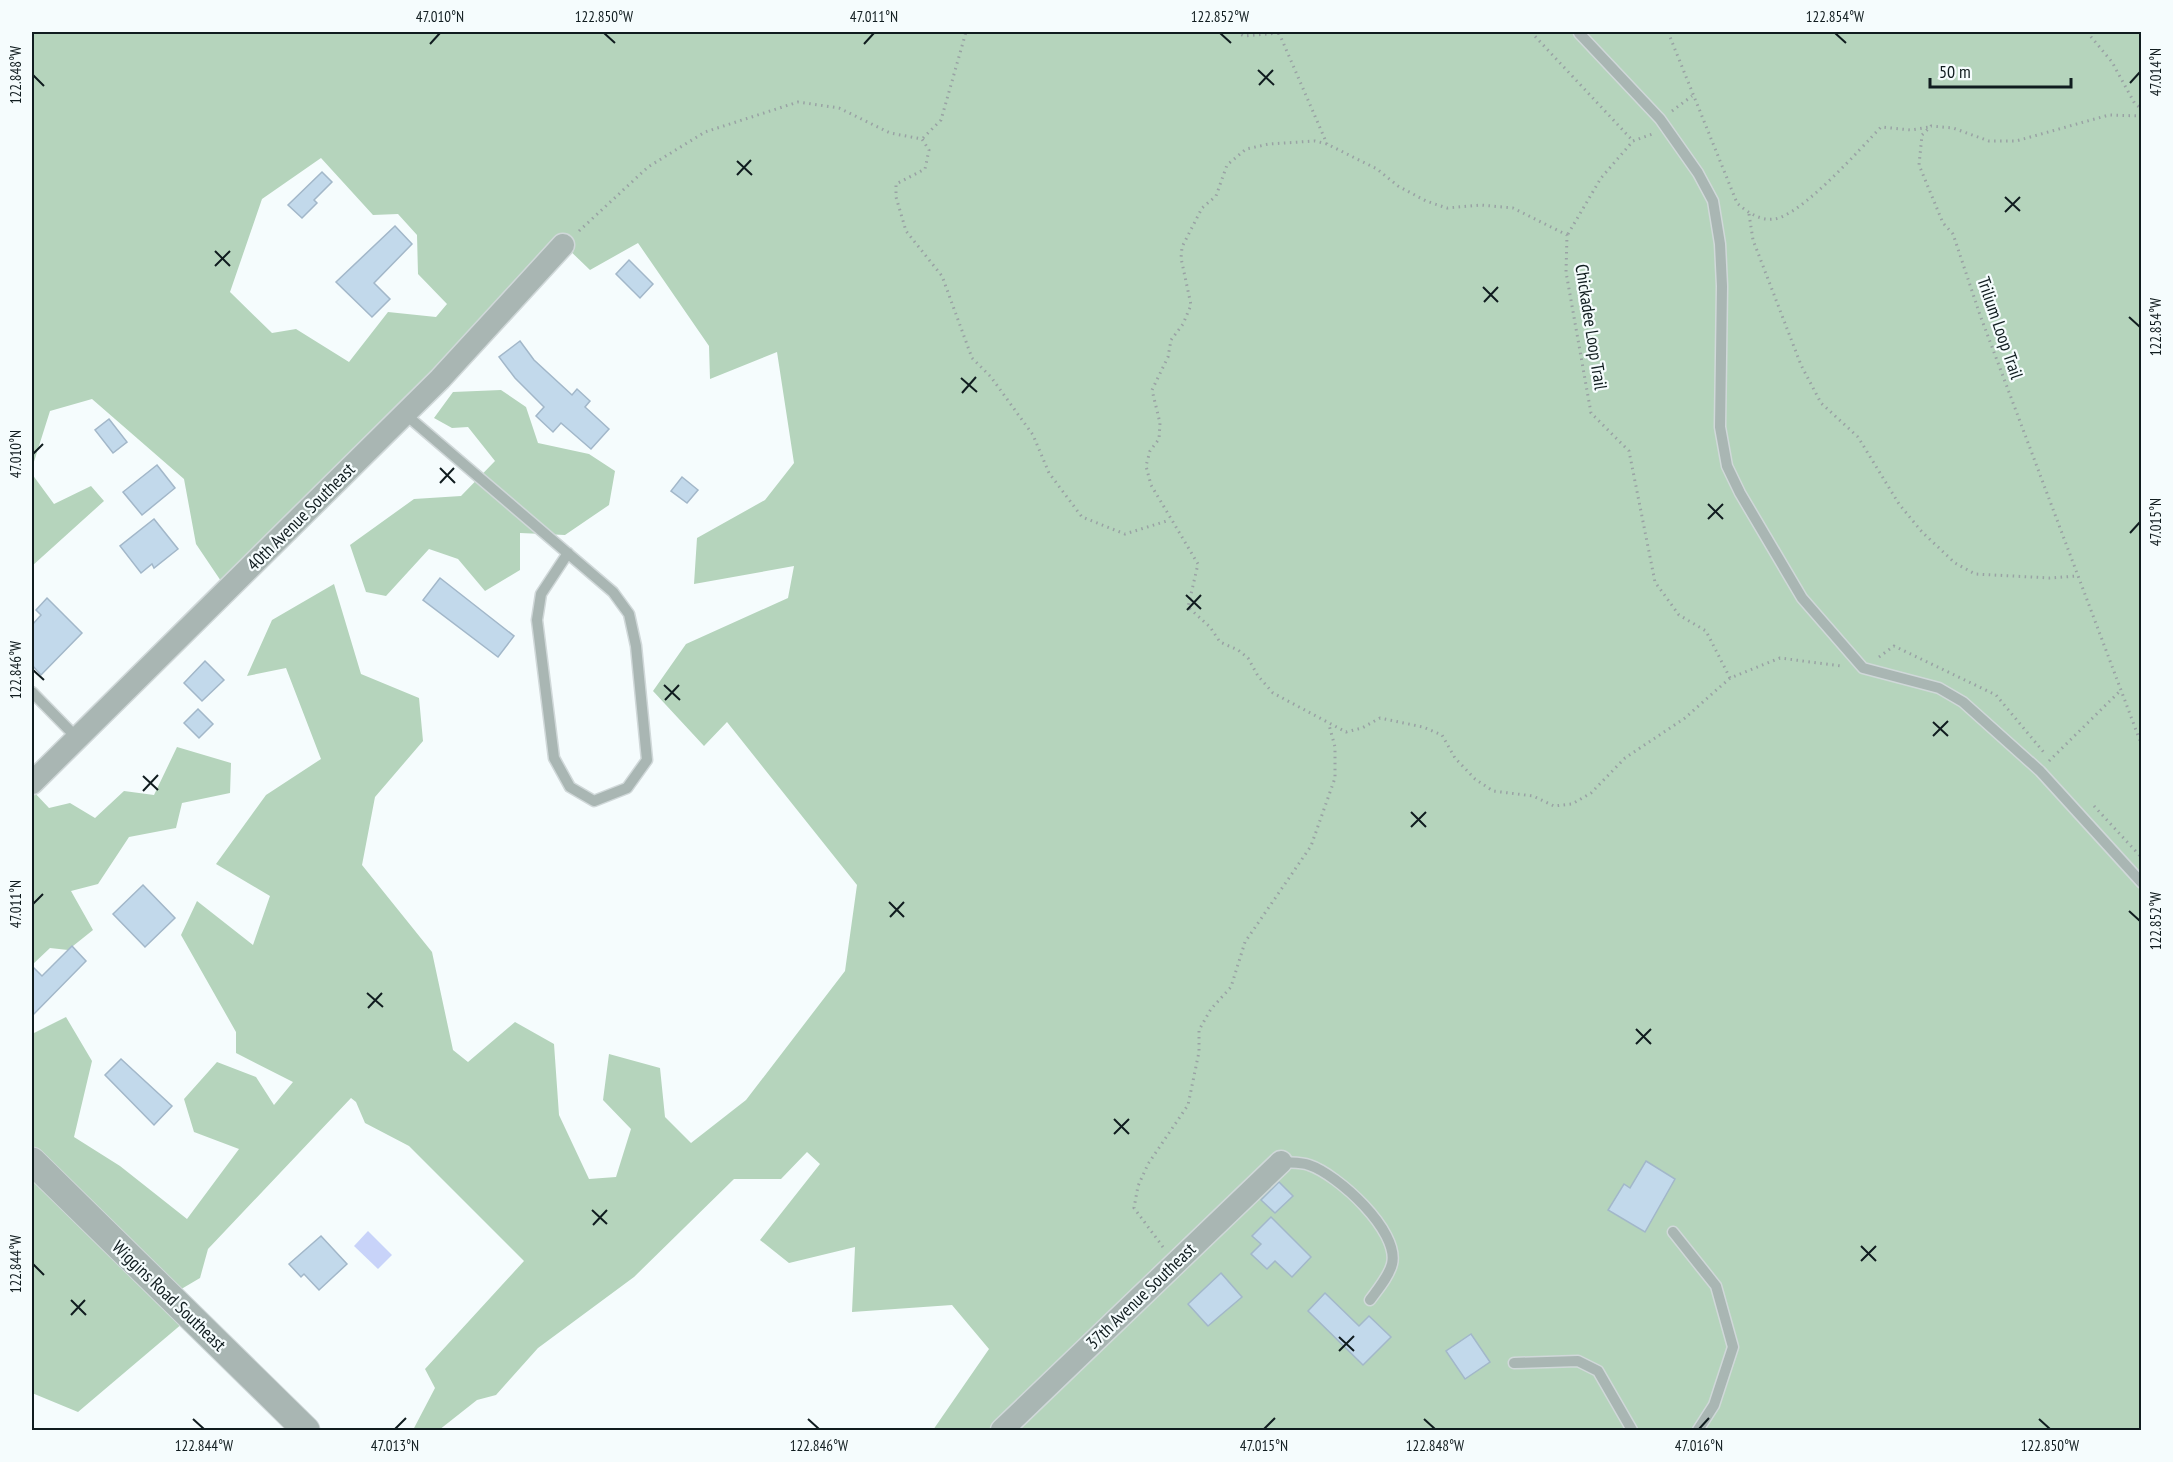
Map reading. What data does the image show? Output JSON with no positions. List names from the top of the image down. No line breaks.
{"streets":{"street":["40th Avenue Southeast","Wiggins Road Southeast","37th Avenue Southeast"],"path":["Chickadee Loop Trail","Trilium Loop Trail"]},"scale_bar":"50 m","coordinates":["47.010°N","122.850°W","47.011°N","122.852°W","122.854°W","47.014°N","122.848°W","47.015°N","122.846°W","122.844°W","47.013°N","47.016°N"]}
